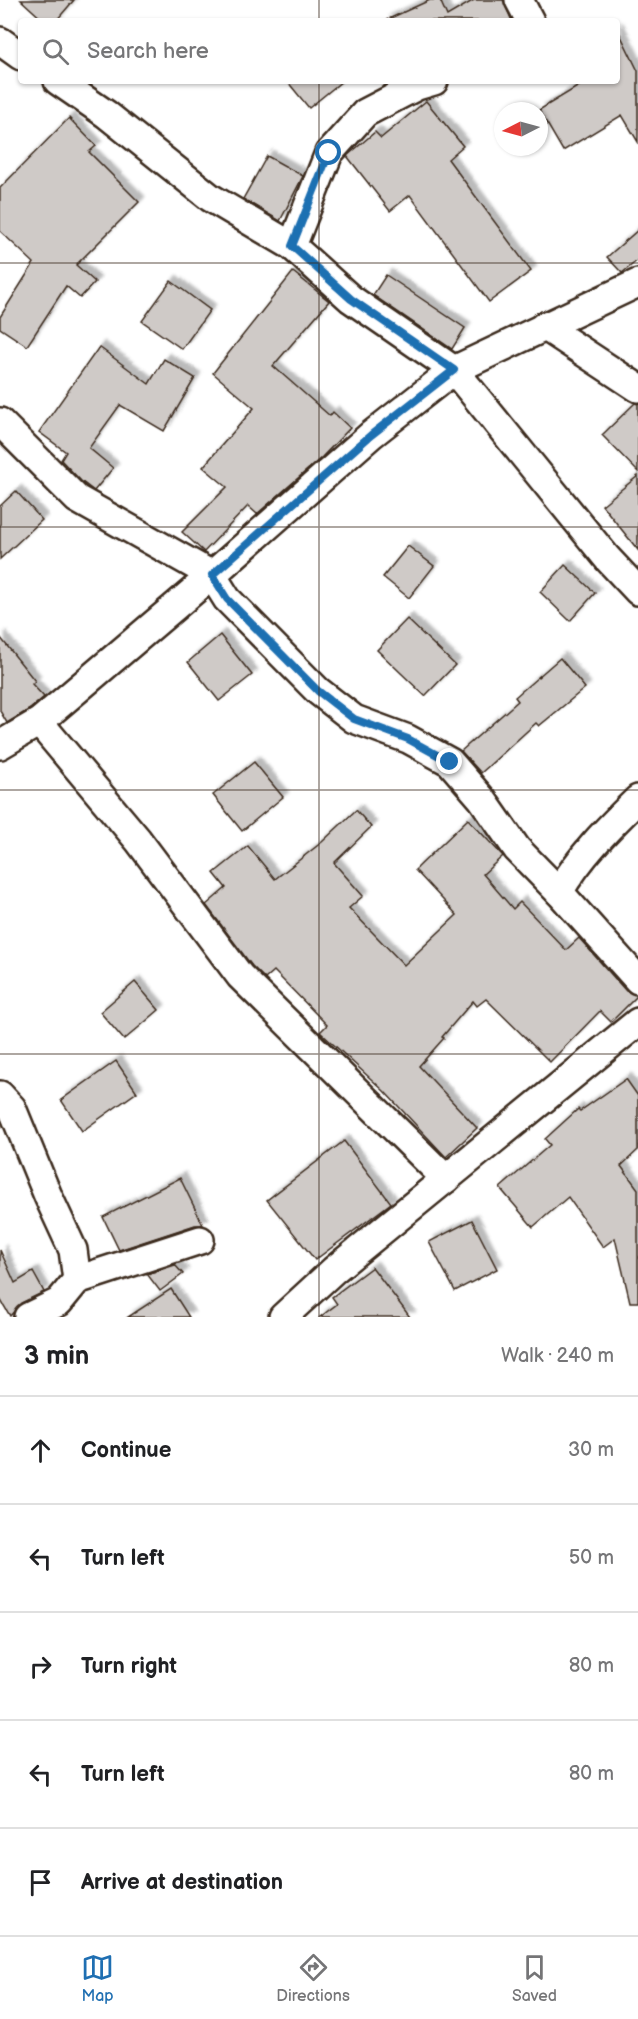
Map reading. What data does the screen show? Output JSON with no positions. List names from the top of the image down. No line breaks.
{"north":"left","page":{"search":"Search here","heading":["3 min","Walk · 240 m"],"list":[["Continue","30 m"],["Turn left","50 m"],["Turn right","80 m"],["Turn left","80 m"],"Arrive at destination"],"nav":["Map","Directions","Saved"]}}
